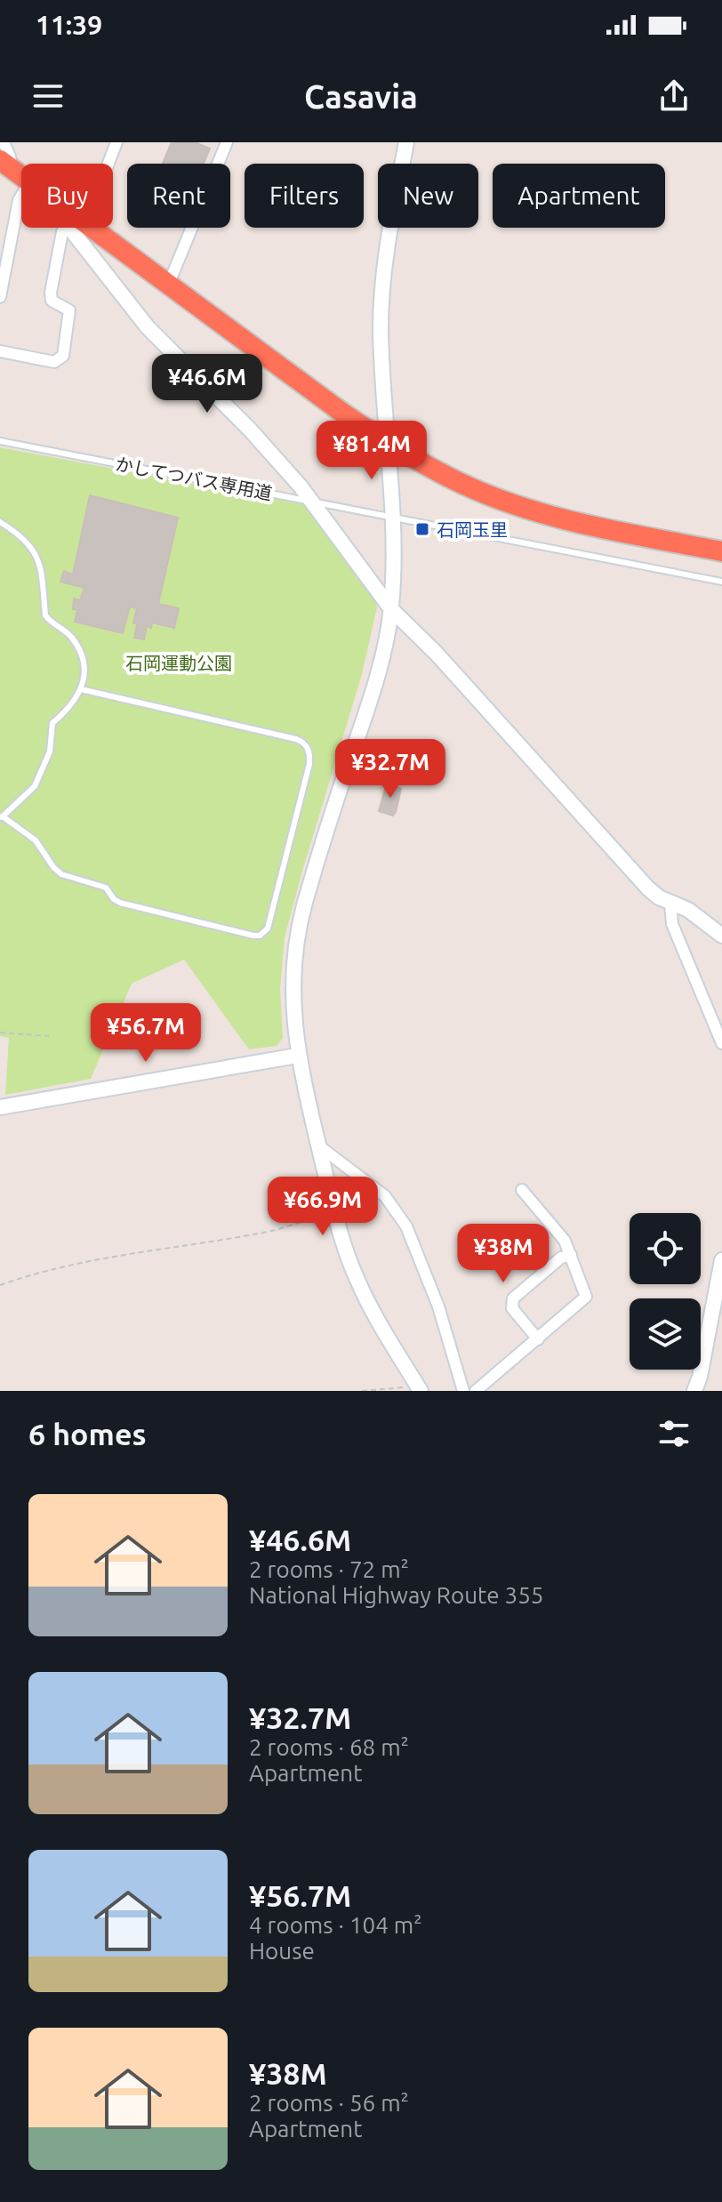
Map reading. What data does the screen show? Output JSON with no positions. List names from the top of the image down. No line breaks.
{"streets":{"lane":["かしてつバス専用道"]},"parks":["石岡運動公園"],"places":{"transit":["石岡玉里"]},"page":{"status":"11:39","header":"Casavia","chip":["Buy","Rent","Filters","New","Apartment"],"price":["¥46.6M","¥81.4M","¥32.7M","¥56.7M","¥66.9M","¥38M"],"heading":"6 homes","list":[{"name":"¥46.6M","note":"2 rooms · 72 m² · National Highway Route 355"},{"name":"¥32.7M","note":"2 rooms · 68 m² · Apartment"},{"name":"¥56.7M","note":"4 rooms · 104 m² · House"},{"name":"¥38M","note":"2 rooms · 56 m² · Apartment"}]}}
